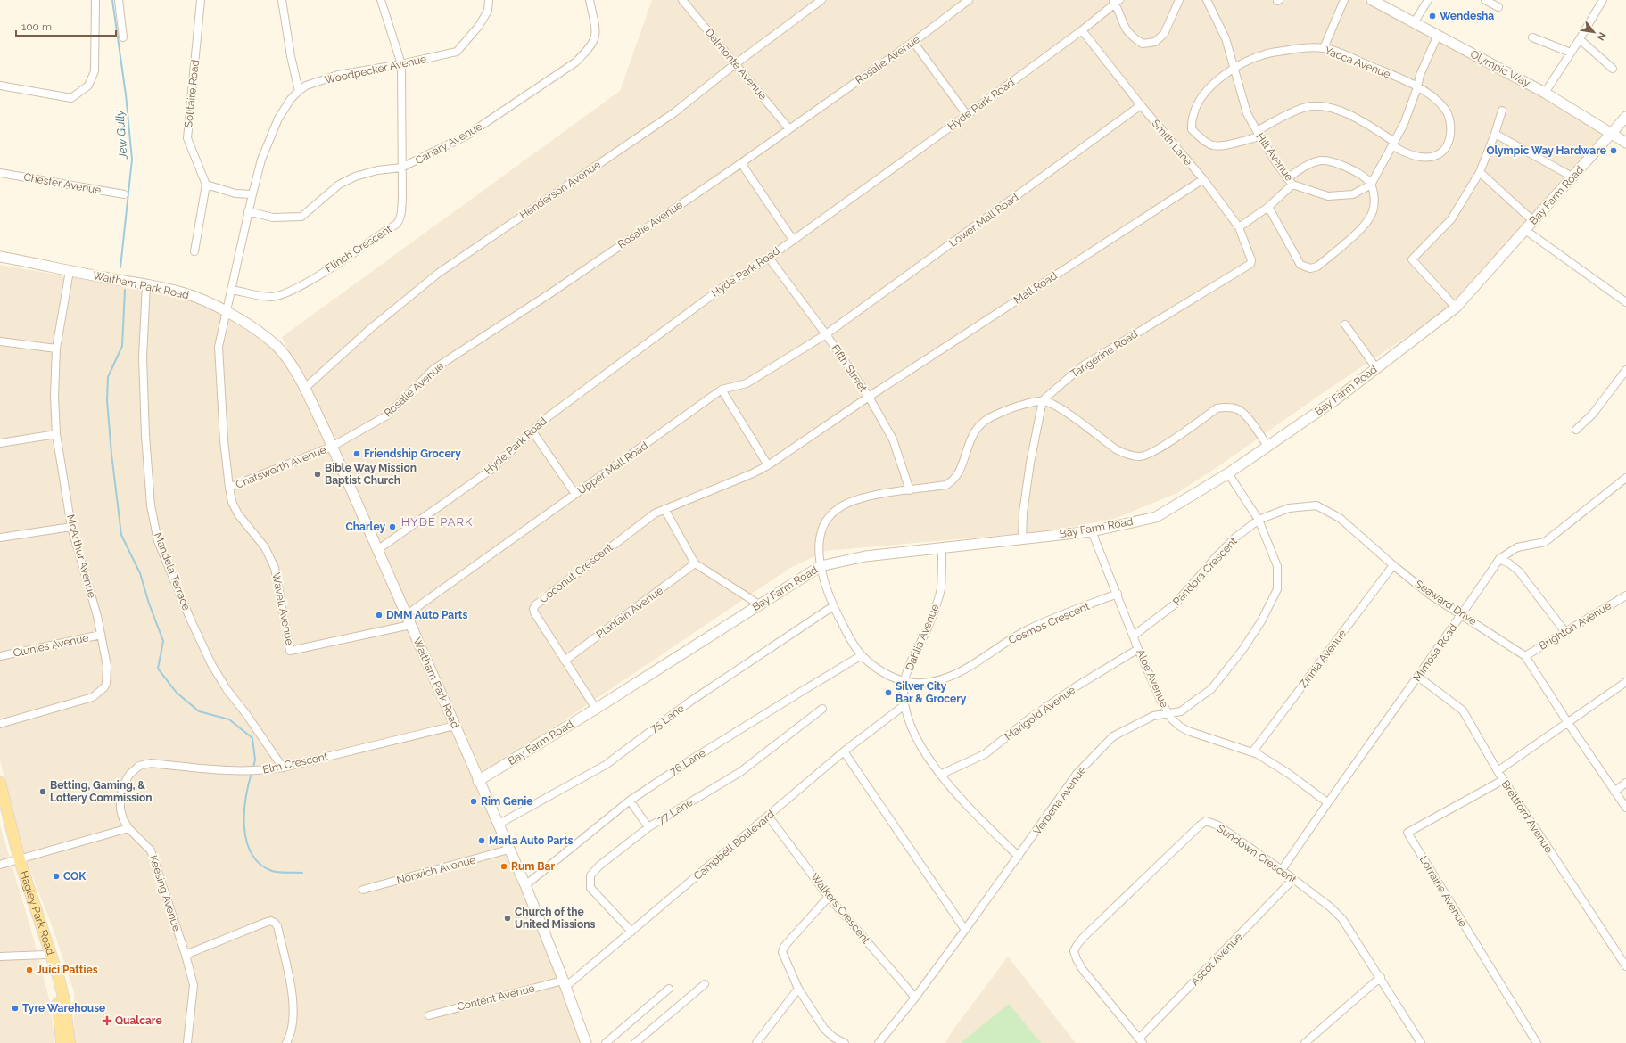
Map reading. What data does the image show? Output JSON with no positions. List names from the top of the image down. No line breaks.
{"streets":{"main road":["Hagley Park Road"],"street":["Rosalie Avenue","Yacca Avenue","Delmonte Avenue","Olympic Way","Woodpecker Avenue","Solitaire Road","Hyde Park Road","Smith Lane","Canary Avenue","Hill Avenue","Chester Avenue","Henderson Avenue","Bay Farm Road","Lower Mall Road","Flinch Crescent","Waltham Park Road","Mall Road","Tangerine Road","Fifth Street","Chatsworth Avenue","Upper Mall Road","McArthur Avenue","Mandela Terrace","Pandora Crescent","Coconut Crescent","Seaward Drive","Wavell Avenue","Plantain Avenue","Cosmos Crescent","Brighton Avenue","Dahlia Avenue","Clunies Avenue","Mimosa Road","Zinnia Avenue","Aloe Avenue","Marigold Avenue","75 Lane","76 Lane","Elm Crescent","Verbena Avenue","77 Lane","Brettford Avenue","Campbell Boulevard","Sundown Crescent","Norwich Avenue","Lorraine Avenue","Keesing Avenue","Walkers Crescent","Ascot Avenue","Content Avenue"]},"crossings":[["Rosalie Avenue","Delmonte Avenue"],["Rosalie Avenue","Waltham Park Road"],["Rosalie Avenue","Chatsworth Avenue"],["Yacca Avenue","Hill Avenue"],["Delmonte Avenue","Henderson Avenue"],["Olympic Way","Bay Farm Road"],["Woodpecker Avenue","Canary Avenue"],["Woodpecker Avenue","Flinch Crescent"],["Woodpecker Avenue","Waltham Park Road"],["Woodpecker Avenue","Wavell Avenue"],["Hyde Park Road","Smith Lane"],["Hyde Park Road","Waltham Park Road"],["Hyde Park Road","Fifth Street"],["Smith Lane","Lower Mall Road"],["Smith Lane","Mall Road"],["Smith Lane","Tangerine Road"],["Canary Avenue","Flinch Crescent"],["Henderson Avenue","Waltham Park Road"],["Bay Farm Road","Waltham Park Road"],["Bay Farm Road","Coconut Crescent"],["Bay Farm Road","Cosmos Crescent"],["Bay Farm Road","Dahlia Avenue"],["Bay Farm Road","Aloe Avenue"],["Lower Mall Road","Fifth Street"],["Lower Mall Road","Upper Mall Road"],["Waltham Park Road","Chatsworth Avenue"],["Waltham Park Road","Upper Mall Road"],["Waltham Park Road","McArthur Avenue"],["Waltham Park Road","Mandela Terrace"],["Waltham Park Road","Wavell Avenue"],["Waltham Park Road","75 Lane"],["Waltham Park Road","76 Lane"],["Waltham Park Road","Elm Crescent"],["Waltham Park Road","Campbell Boulevard"],["Waltham Park Road","Norwich Avenue"],["Waltham Park Road","Content Avenue"],["Mall Road","Fifth Street"],["Mall Road","Coconut Crescent"],["Tangerine Road","Cosmos Crescent"],["Fifth Street","Upper Mall Road"],["Fifth Street","Coconut Crescent"],["Fifth Street","Cosmos Crescent"],["Chatsworth Avenue","Wavell Avenue"],["McArthur Avenue","Clunies Avenue"],["Mandela Terrace","Elm Crescent"],["Pandora Crescent","Seaward Drive"],["Pandora Crescent","Aloe Avenue"],["Pandora Crescent","Verbena Avenue"],["Coconut Crescent","Plantain Avenue"],["Seaward Drive","Brighton Avenue"],["Seaward Drive","Mimosa Road"],["Seaward Drive","Zinnia Avenue"],["Seaward Drive","Verbena Avenue"],["Cosmos Crescent","Dahlia Avenue"],["Cosmos Crescent","Aloe Avenue"],["Cosmos Crescent","75 Lane"],["Cosmos Crescent","76 Lane"],["Dahlia Avenue","Marigold Avenue"],["Dahlia Avenue","Verbena Avenue"],["Dahlia Avenue","Campbell Boulevard"],["Mimosa Road","Aloe Avenue"],["Mimosa Road","Brettford Avenue"],["Mimosa Road","Sundown Crescent"],["Zinnia Avenue","Aloe Avenue"],["Aloe Avenue","Marigold Avenue"],["Aloe Avenue","Verbena Avenue"],["Elm Crescent","Keesing Avenue"],["Verbena Avenue","Walkers Crescent"],["77 Lane","Campbell Boulevard"],["Brettford Avenue","Lorraine Avenue"],["Campbell Boulevard","Walkers Crescent"],["Campbell Boulevard","Content Avenue"],["Sundown Crescent","Ascot Avenue"]],"districts":["HYDE PARK"],"water":["Jew Gully"],"places":{"other":["Wendesha","Olympic Way Hardware","Friendship Grocery","Bible Way Mission Baptist Church","Charley","DMM Auto Parts","Silver City Bar & Grocery","Betting, Gaming, & Lottery Commission","Rim Genie","Marla Auto Parts","Rum Bar","COK","Church of the United Missions","Juici Patties","Tyre Warehouse"],"health":["Qualcare"]},"scale_bar":"100 m","north":"bottom right"}
